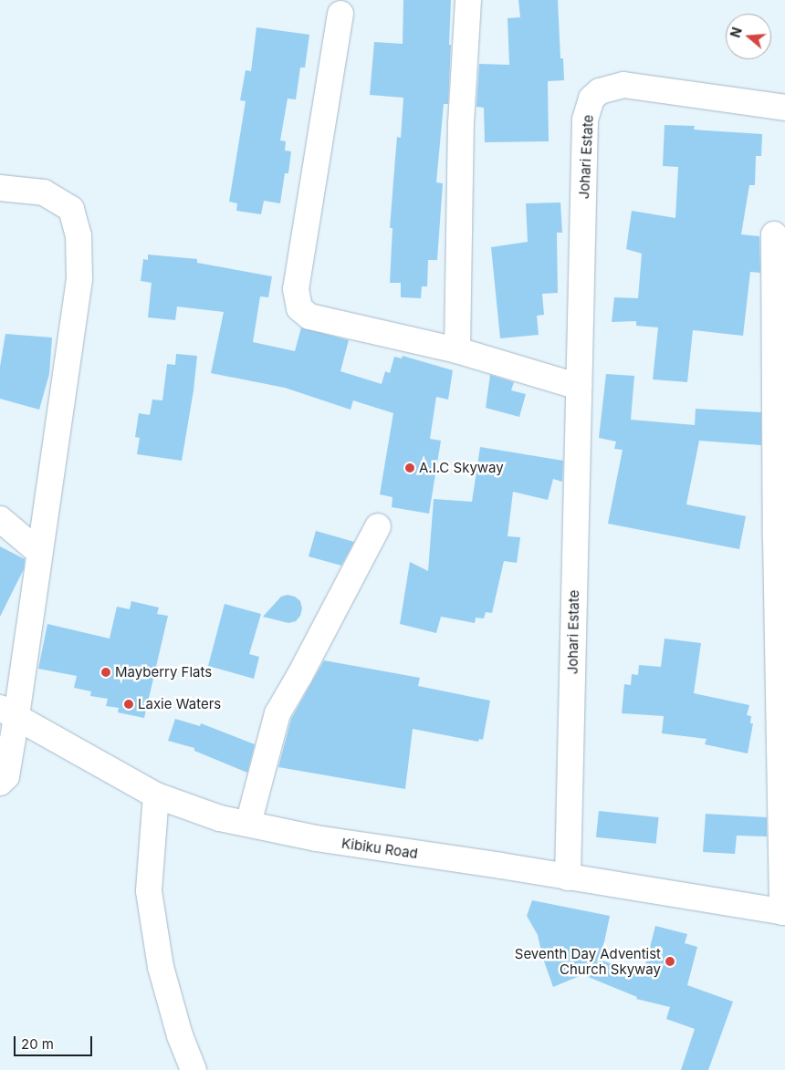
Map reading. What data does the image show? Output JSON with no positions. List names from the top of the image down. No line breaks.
{"streets":{"street":["Johari Estate","Kibiku Road"]},"crossings":[["Johari Estate","Kibiku Road"]],"places":["A.I.C Skyway","Mayberry Flats","Laxie Waters","Seventh Day Adventist Church Skyway"],"scale_bar":"20 m","north":"left"}
